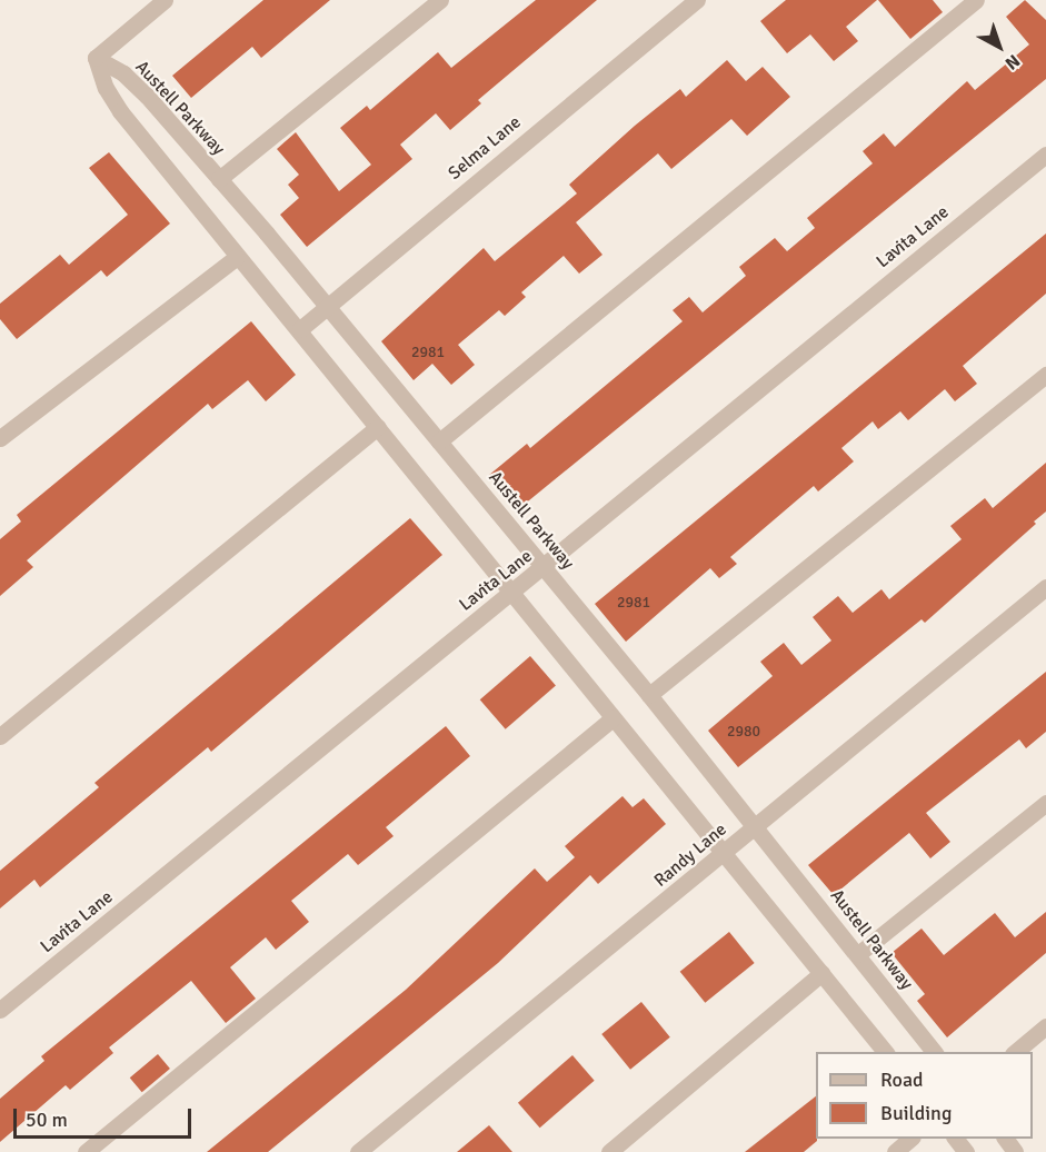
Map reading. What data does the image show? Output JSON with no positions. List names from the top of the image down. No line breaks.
{"streets":{"street":["Austell Parkway","Selma Lane","Lavita Lane","Randy Lane"]},"crossings":[["Austell Parkway","Selma Lane"],["Austell Parkway","Lavita Lane"],["Austell Parkway","Randy Lane"]],"house_numbers":["2981","2981","2980"],"legend":["Road","Building"],"scale_bar":"50 m","north":"bottom right"}
